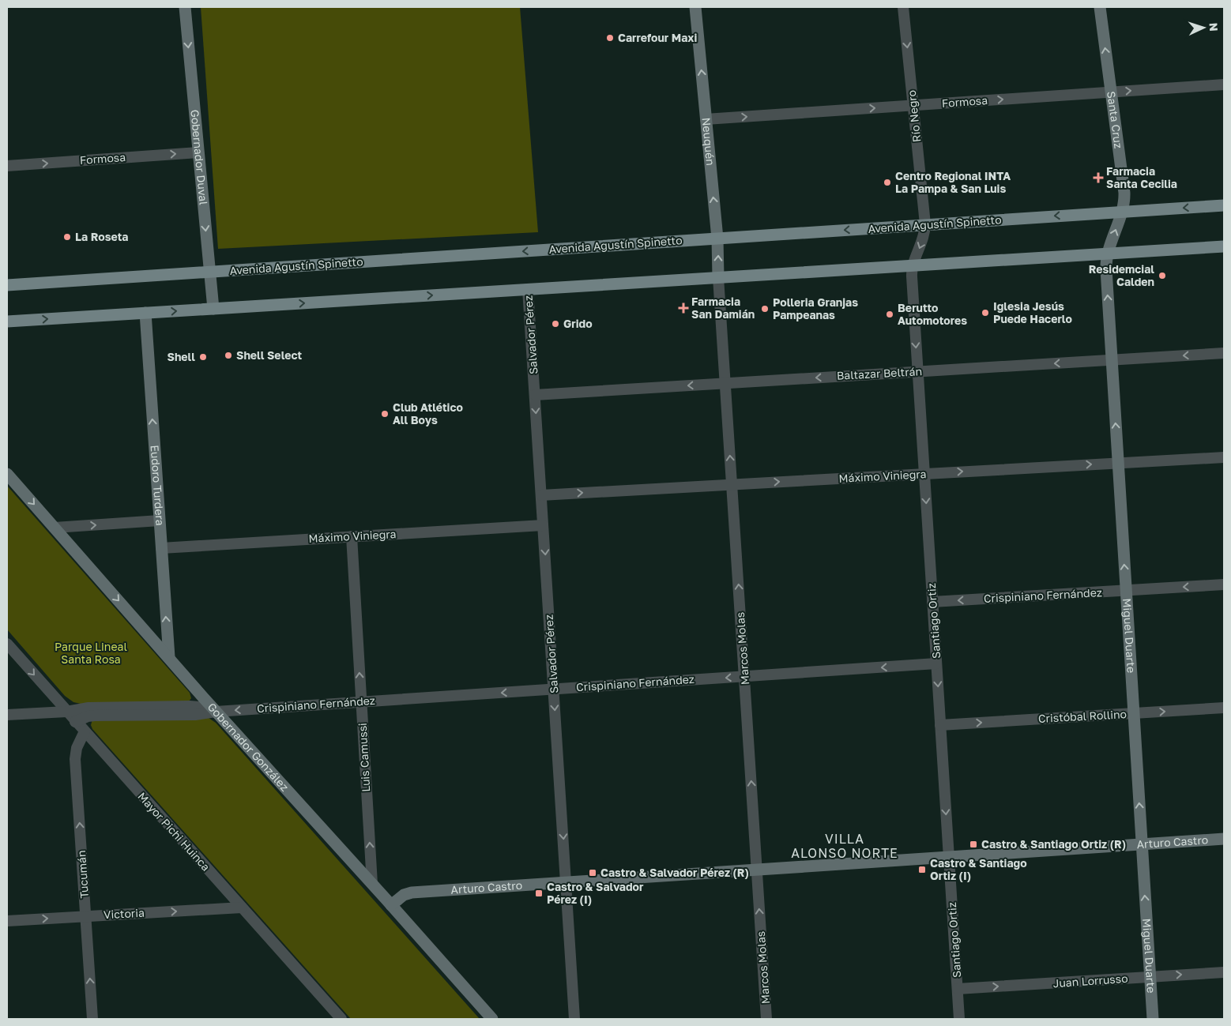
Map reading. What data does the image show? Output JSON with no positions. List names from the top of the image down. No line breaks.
{"streets":{"main road":["Santa Cruz","Neuquén","Gobernador Duval","Avenida Agustín Spinetto","Eudoro Turdera","Miguel Duarte","Gobernador González","Arturo Castro"],"street":["Formosa","Río Negro","Salvador Pérez","Baltazar Beltrán","Máximo Viniegra","Crispiniano Fernández","Santiago Ortiz","Marcos Molas","Cristóbal Rollino","Luis Camussi","Mayor Pichi Huinca","Tucumán","Victoria","Juan Lorrusso"]},"crossings":[["Formosa","Río Negro"],["Formosa","Santa Cruz"],["Formosa","Neuquén"],["Formosa","Gobernador Duval"],["Río Negro","Avenida Agustín Spinetto"],["Río Negro","Santiago Ortiz"],["Santa Cruz","Avenida Agustín Spinetto"],["Santa Cruz","Miguel Duarte"],["Neuquén","Avenida Agustín Spinetto"],["Neuquén","Marcos Molas"],["Gobernador Duval","Avenida Agustín Spinetto"],["Avenida Agustín Spinetto","Santiago Ortiz"],["Salvador Pérez","Baltazar Beltrán"],["Salvador Pérez","Máximo Viniegra"],["Salvador Pérez","Crispiniano Fernández"],["Salvador Pérez","Arturo Castro"],["Baltazar Beltrán","Santiago Ortiz"],["Baltazar Beltrán","Miguel Duarte"],["Baltazar Beltrán","Marcos Molas"],["Máximo Viniegra","Eudoro Turdera"],["Máximo Viniegra","Santiago Ortiz"],["Máximo Viniegra","Miguel Duarte"],["Máximo Viniegra","Marcos Molas"],["Máximo Viniegra","Luis Camussi"],["Eudoro Turdera","Gobernador González"],["Crispiniano Fernández","Santiago Ortiz"],["Crispiniano Fernández","Miguel Duarte"],["Crispiniano Fernández","Marcos Molas"],["Crispiniano Fernández","Gobernador González"],["Crispiniano Fernández","Luis Camussi"],["Crispiniano Fernández","Mayor Pichi Huinca"],["Santiago Ortiz","Cristóbal Rollino"],["Santiago Ortiz","Arturo Castro"],["Santiago Ortiz","Juan Lorrusso"],["Miguel Duarte","Cristóbal Rollino"],["Miguel Duarte","Arturo Castro"],["Miguel Duarte","Juan Lorrusso"],["Marcos Molas","Arturo Castro"],["Gobernador González","Luis Camussi"],["Gobernador González","Arturo Castro"],["Mayor Pichi Huinca","Tucumán"],["Mayor Pichi Huinca","Victoria"],["Tucumán","Victoria"]],"one_way":["Formosa","Río Negro","Santa Cruz","Neuquén","Gobernador Duval","Salvador Pérez","Baltazar Beltrán","Máximo Viniegra","Eudoro Turdera","Crispiniano Fernández","Santiago Ortiz","Miguel Duarte","Marcos Molas","Cristóbal Rollino","Luis Camussi","Tucumán","Victoria","Juan Lorrusso"],"districts":["VILLA ALONSO NORTE"],"parks":["Parque Lineal Santa Rosa"],"places":{"other":["Carrefour Maxi","Centro Regional INTA La Pampa & San Luis","La Roseta","Residemcial Calden","Polleria Granjas Pampeanas","Iglesia Jesús Puede Hacerlo","Berutto Automotores","Grido","Shell Select","Shell","Club Atlético All Boys"],"health":["Farmacia Santa Cecilia","Farmacia San Damián"],"transit":["Castro & Santiago Ortiz (R)","Castro & Santiago Ortiz (I)","Castro & Salvador Pérez (R)","Castro & Salvador Pérez (I)"]},"north":"right"}
